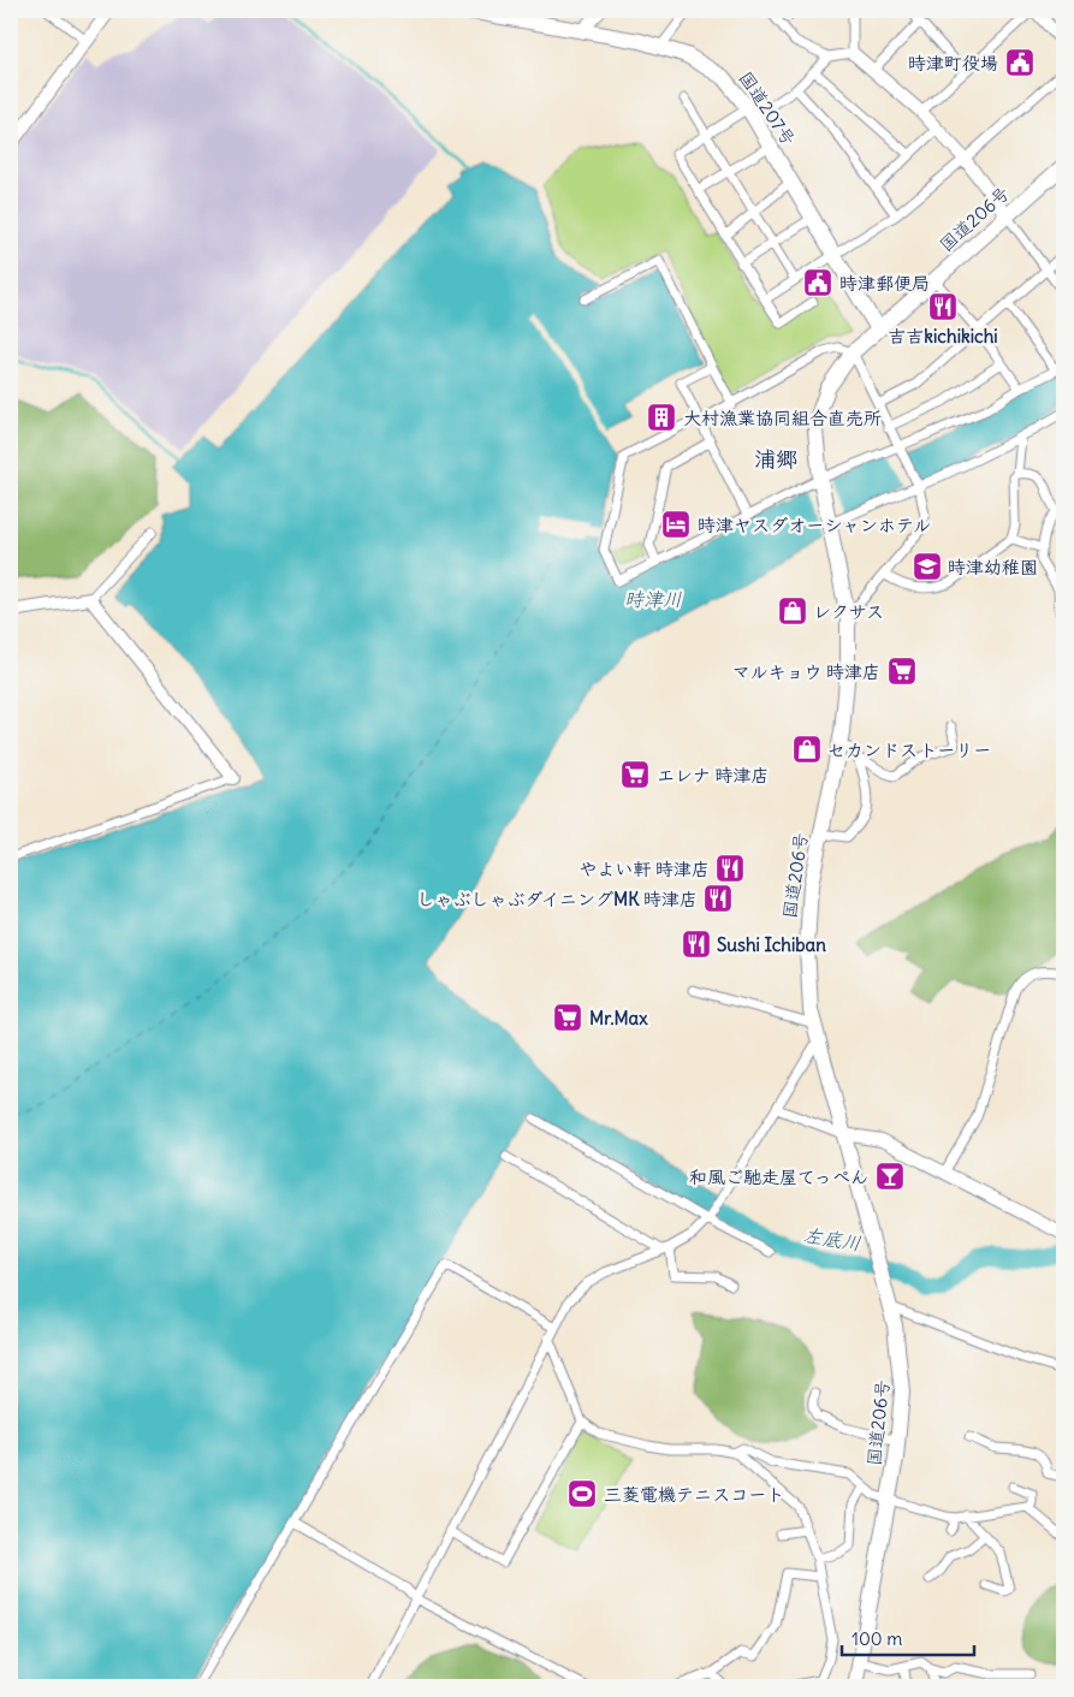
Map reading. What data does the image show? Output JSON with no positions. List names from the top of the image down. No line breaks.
{"streets":{"highway":["国道207号","国道206号"]},"crossings":[["国道207号","国道206号"]],"districts":["浦郷"],"water":["時津川","左底川"],"places":{"public building":["時津町役場","時津郵便局"],"restaurant":["吉吉kichikichi","やよい軒 時津店","しゃぶしゃぶダイニングMK 時津店","Sushi Ichiban"],"building":["大村漁業協同組合直売所"],"hotel":["時津ヤスダオーシャンホテル"],"school or university":["時津幼稚園"],"shop":["レクサス","セカンドストーリー"],"supermarket":["マルキョウ 時津店","エレナ 時津店","Mr.Max"],"bar":["和風ご馳走屋てっぺん"],"sports":["三菱電機テニスコート"]},"scale_bar":"100 m"}
